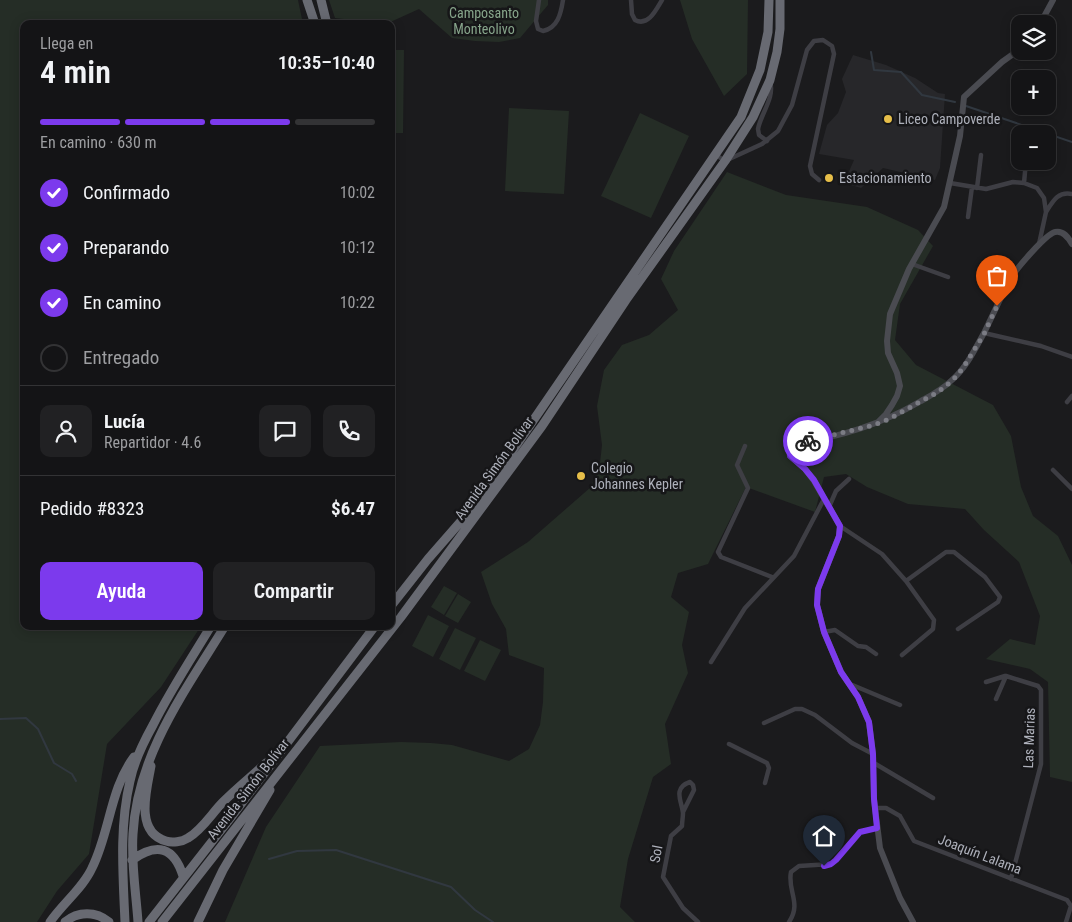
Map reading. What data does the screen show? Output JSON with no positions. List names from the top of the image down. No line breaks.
{"streets":{"highway":["Avenida Simón Bolívar"],"street":["Las Marias","Sol","Joaquín Lalama"]},"crossings":[["Las Marias","Joaquín Lalama"]],"parks":["Camposanto Monteolivo"],"places":["Liceo Campoverde","Estacionamiento","Colegio Johannes Kepler"],"page":{"map_buttons":["+","−"],"heading":["4 min","Llega en","10:35–10:40"],"panel":["Lucía","Repartidor · 4.6","Pedido #8323","$6.47"],"bar":"En camino · 630 m","list":[["Confirmado","10:02"],["Preparando","10:12"],["En camino","10:22"],"Entregado"],"buttons":["Ayuda","Compartir"]}}
